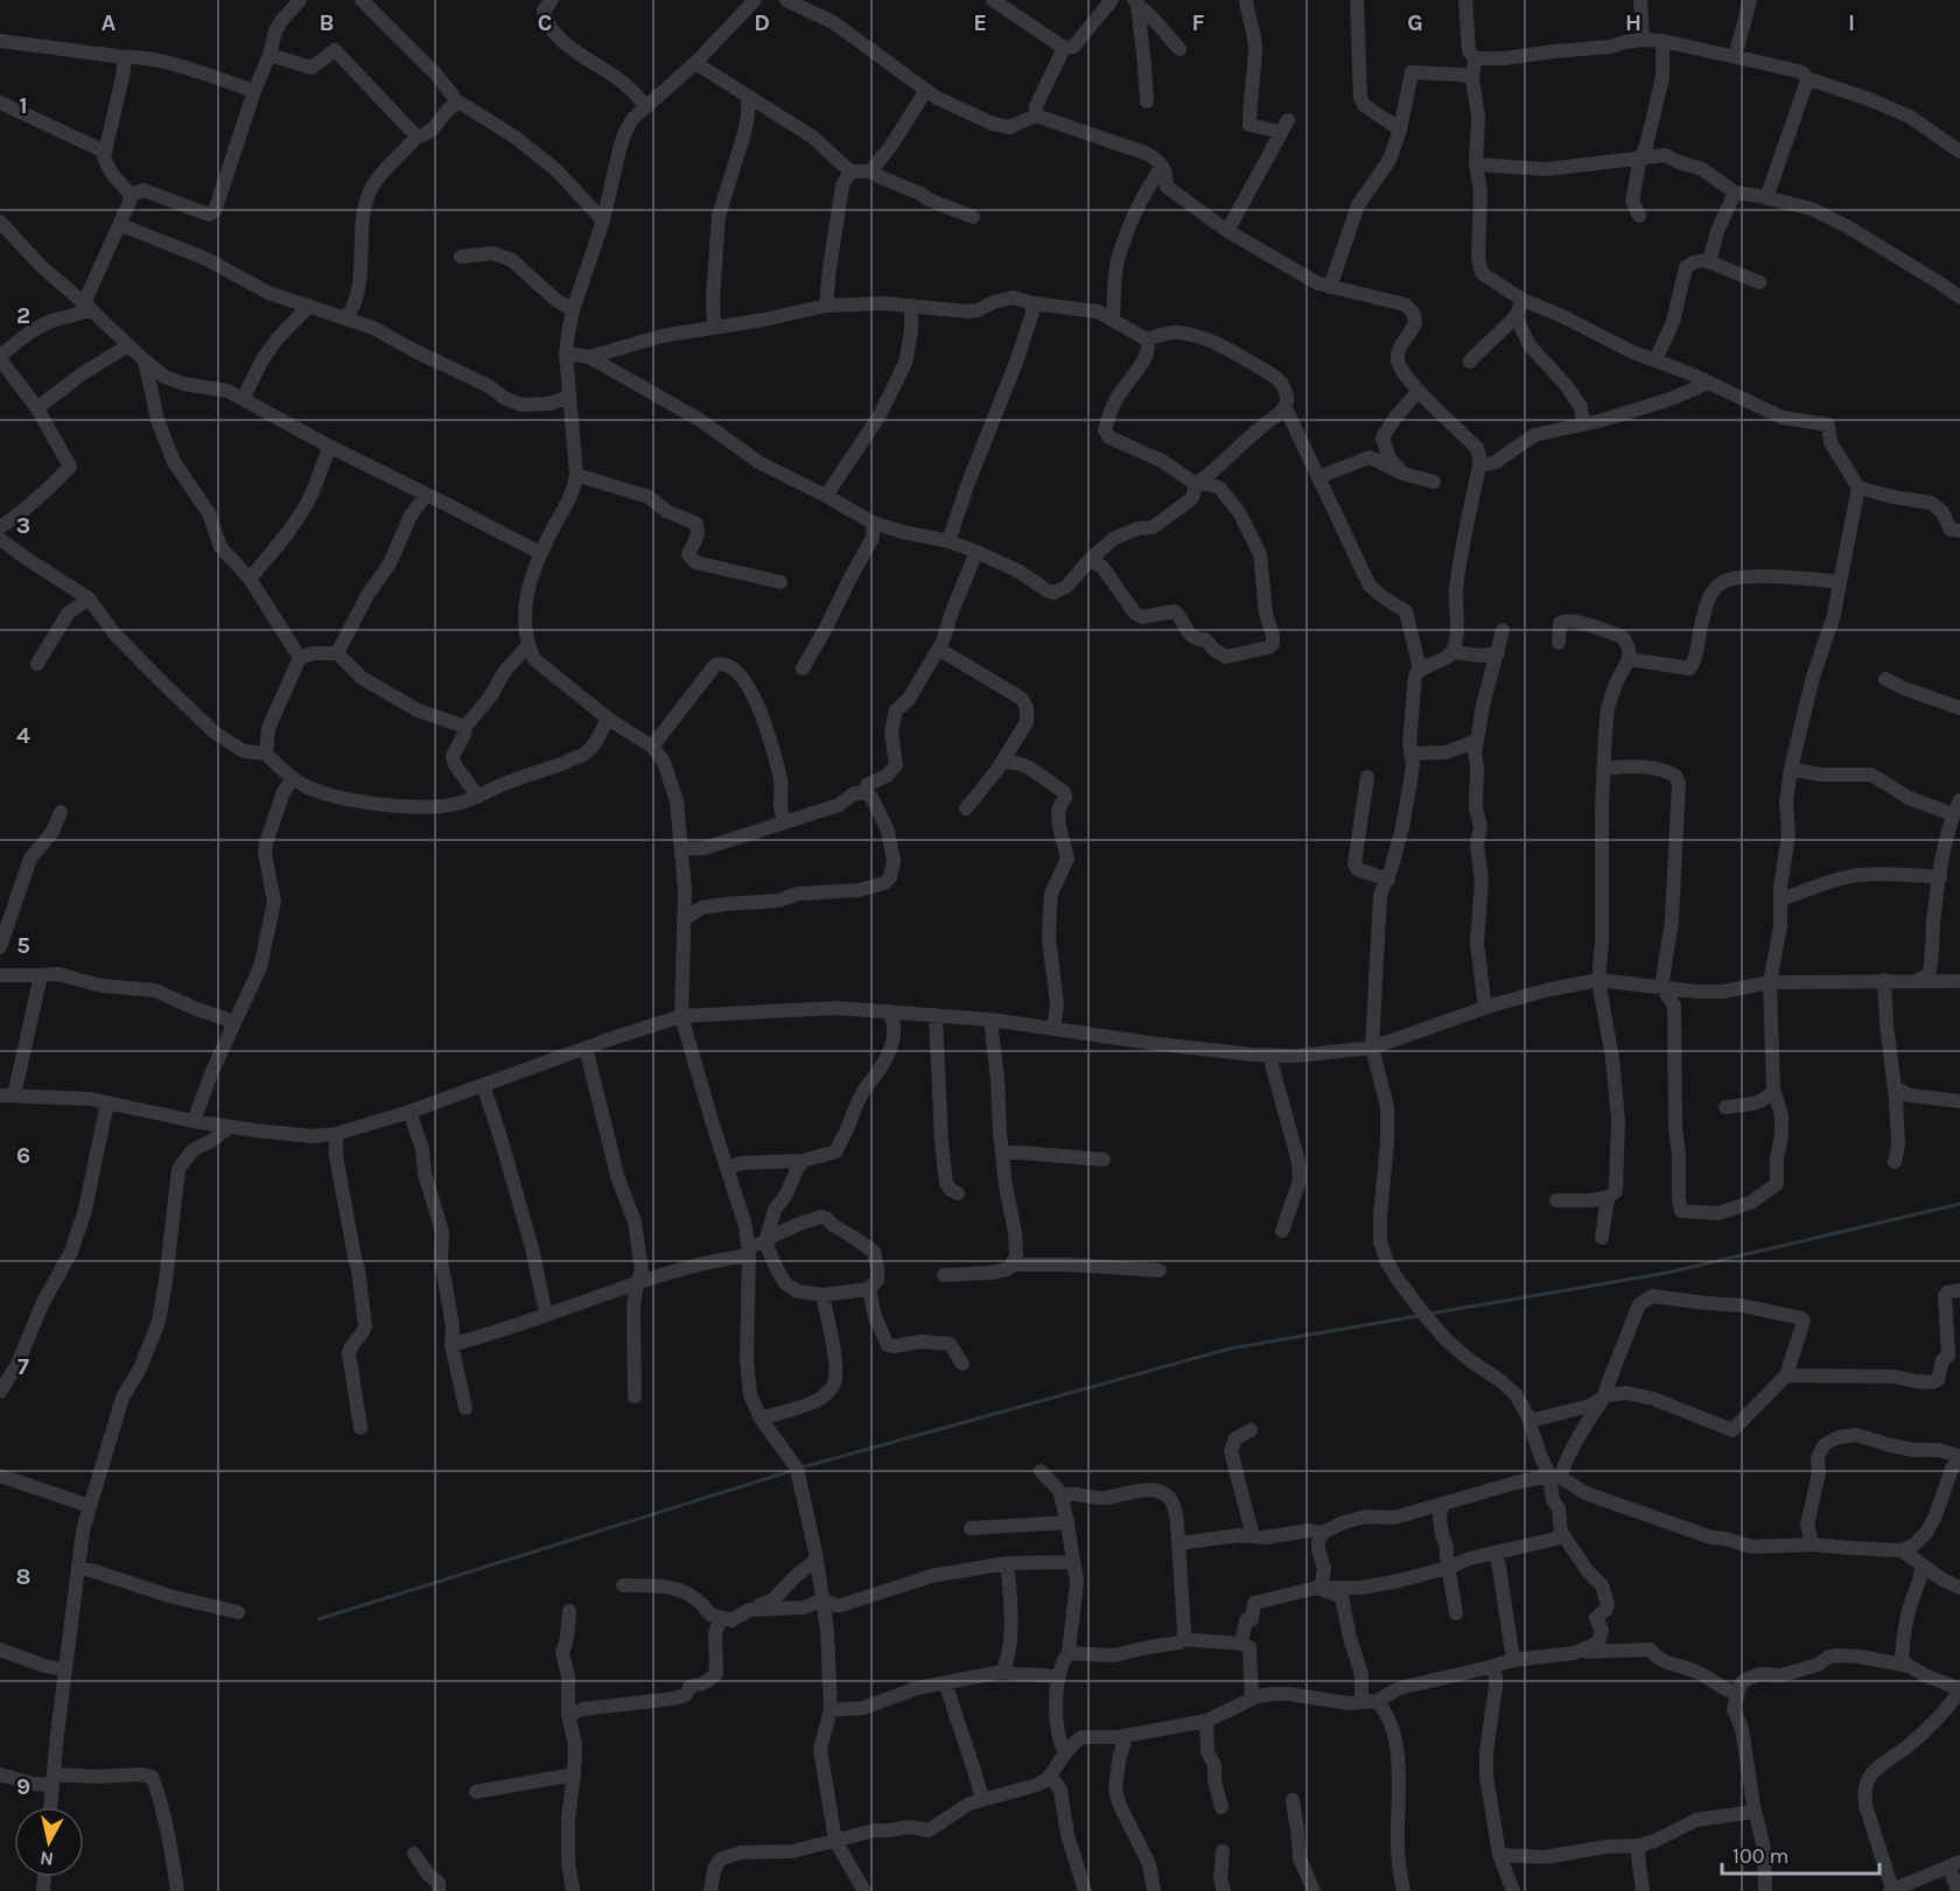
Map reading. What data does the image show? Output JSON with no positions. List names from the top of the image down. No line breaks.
{"scale_bar":"100 m","north":"bottom","grid":{"columns":["A","B","C","D","E","F","G","H","I"],"rows":["1","2","3","4","5","6","7","8","9"]}}
